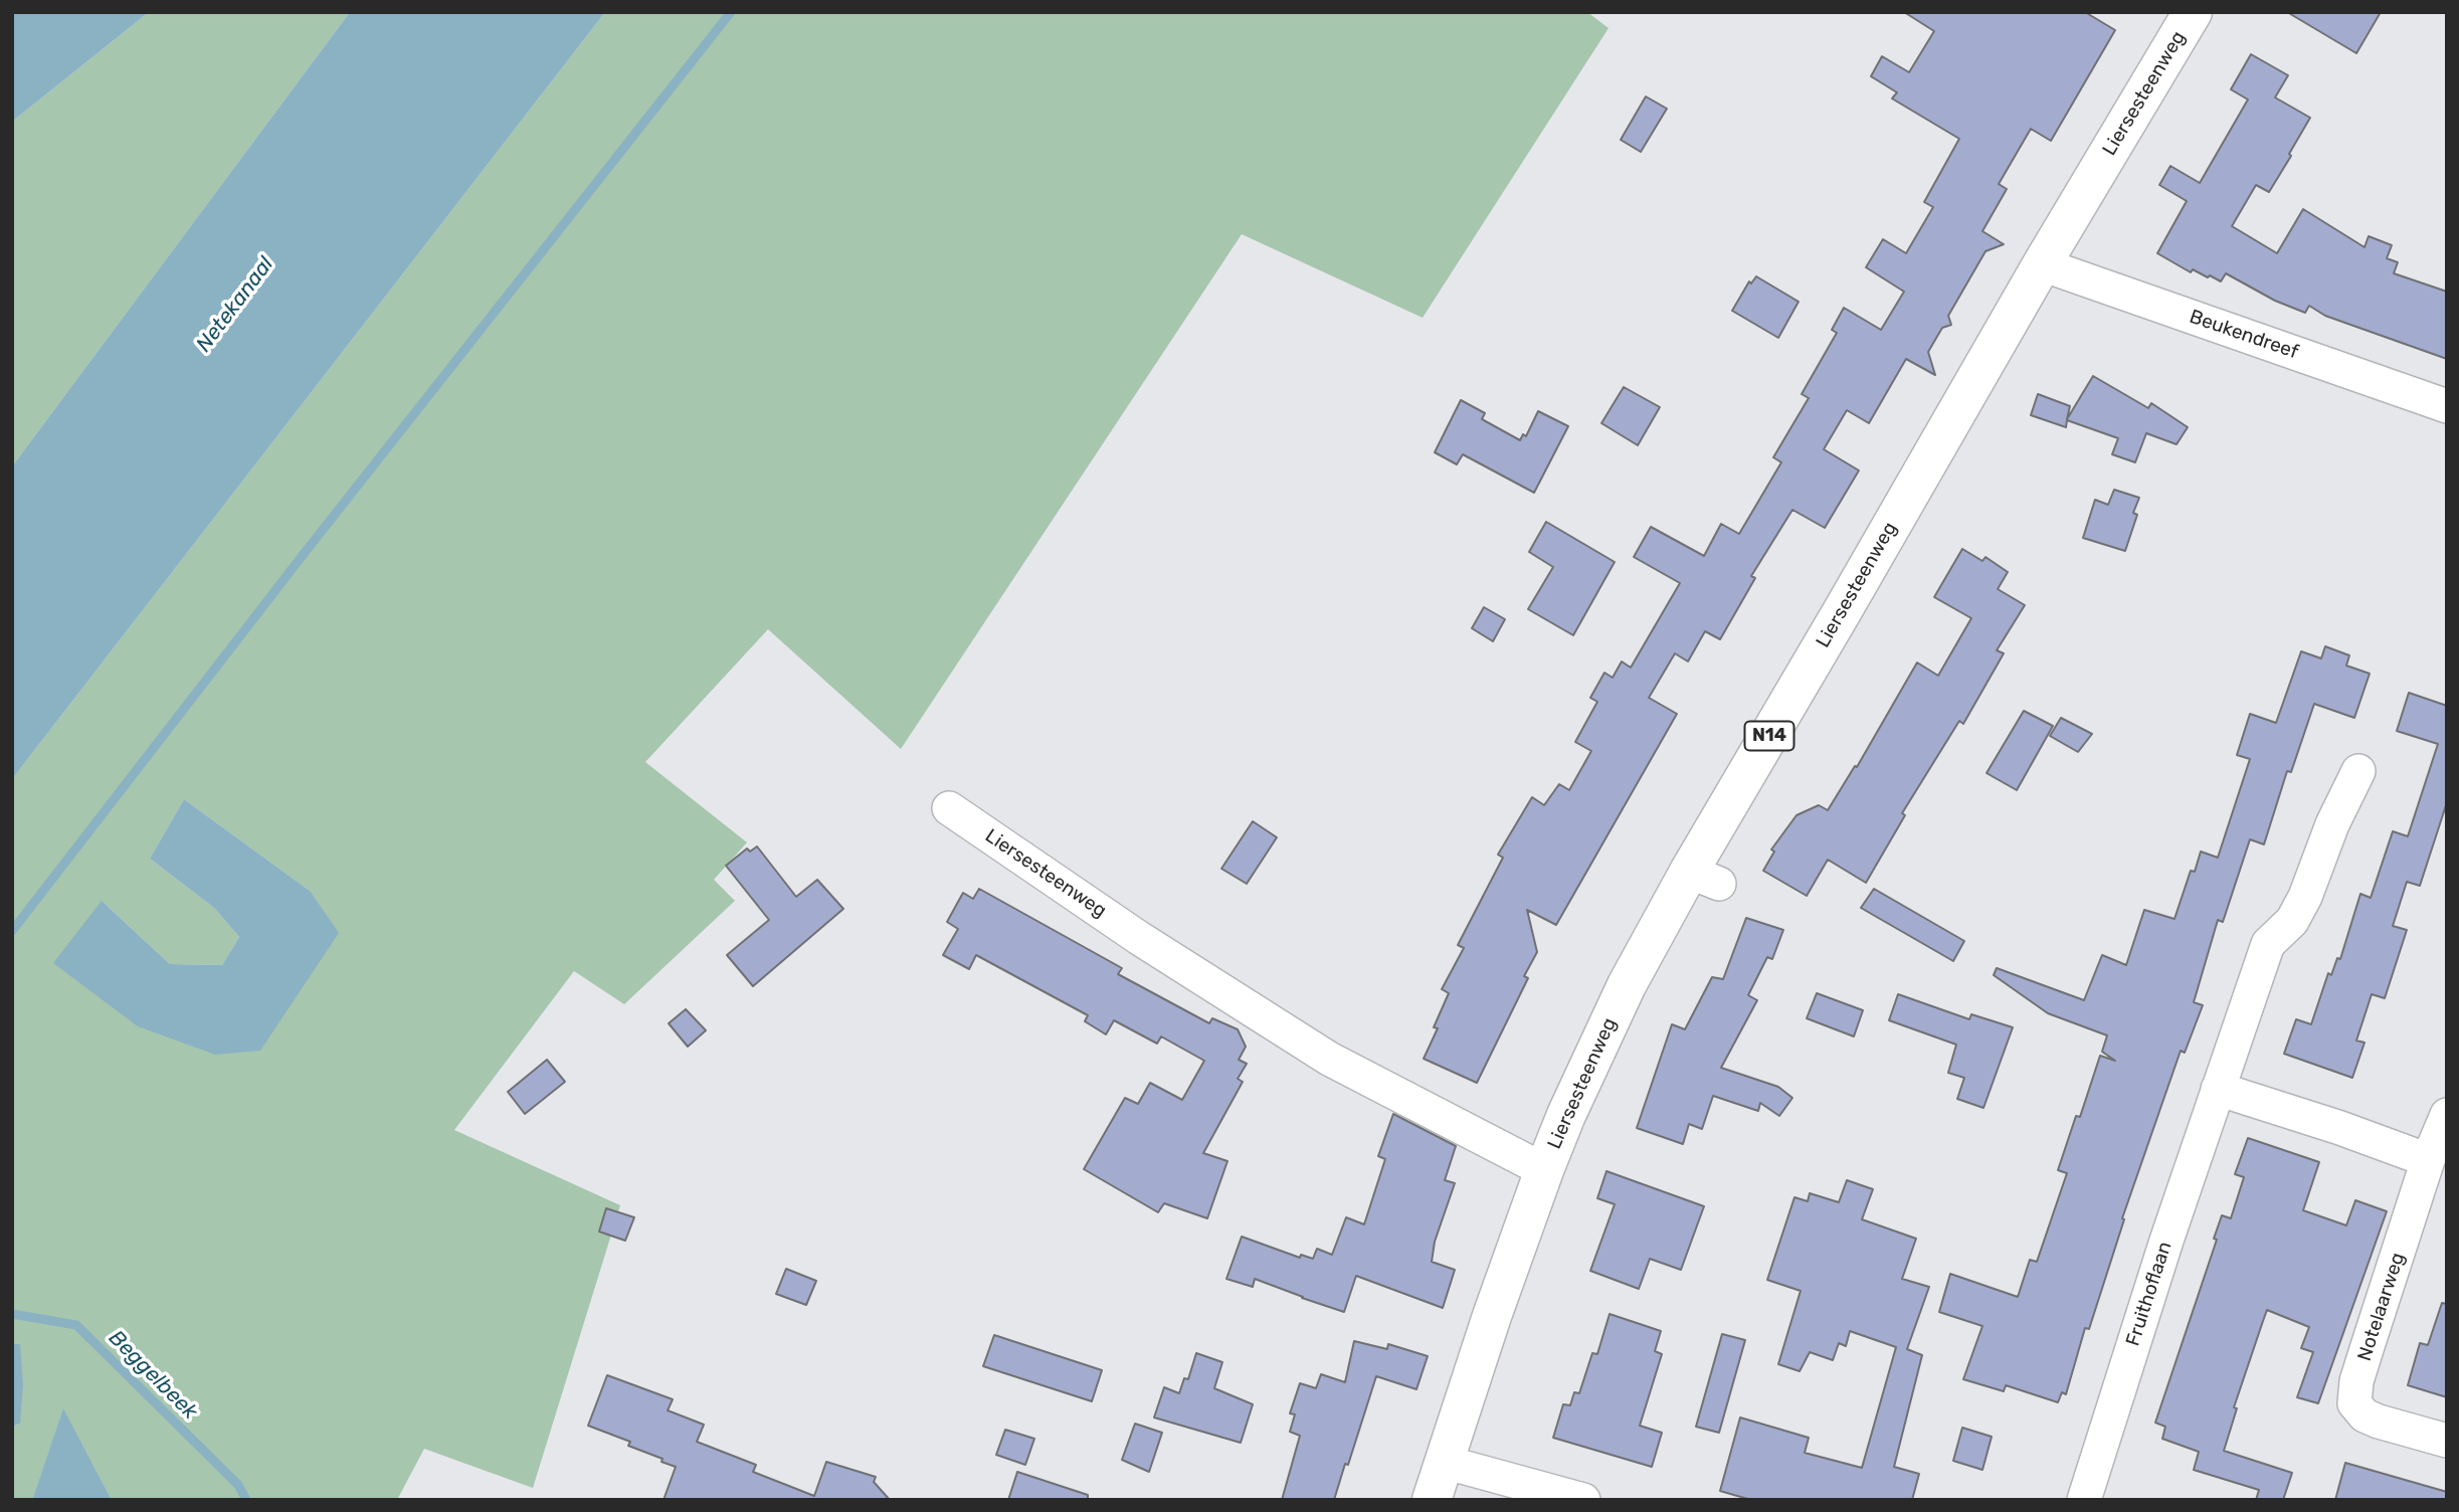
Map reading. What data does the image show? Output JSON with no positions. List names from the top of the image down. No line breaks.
{"streets":{"main road":["Liersesteenweg","N14"],"street":["Beukendreef","Fruithoflaan","Notelaarweg"]},"crossings":[["Liersesteenweg","Beukendreef"]],"water":["Netekanaal","Beggelbeek"]}
